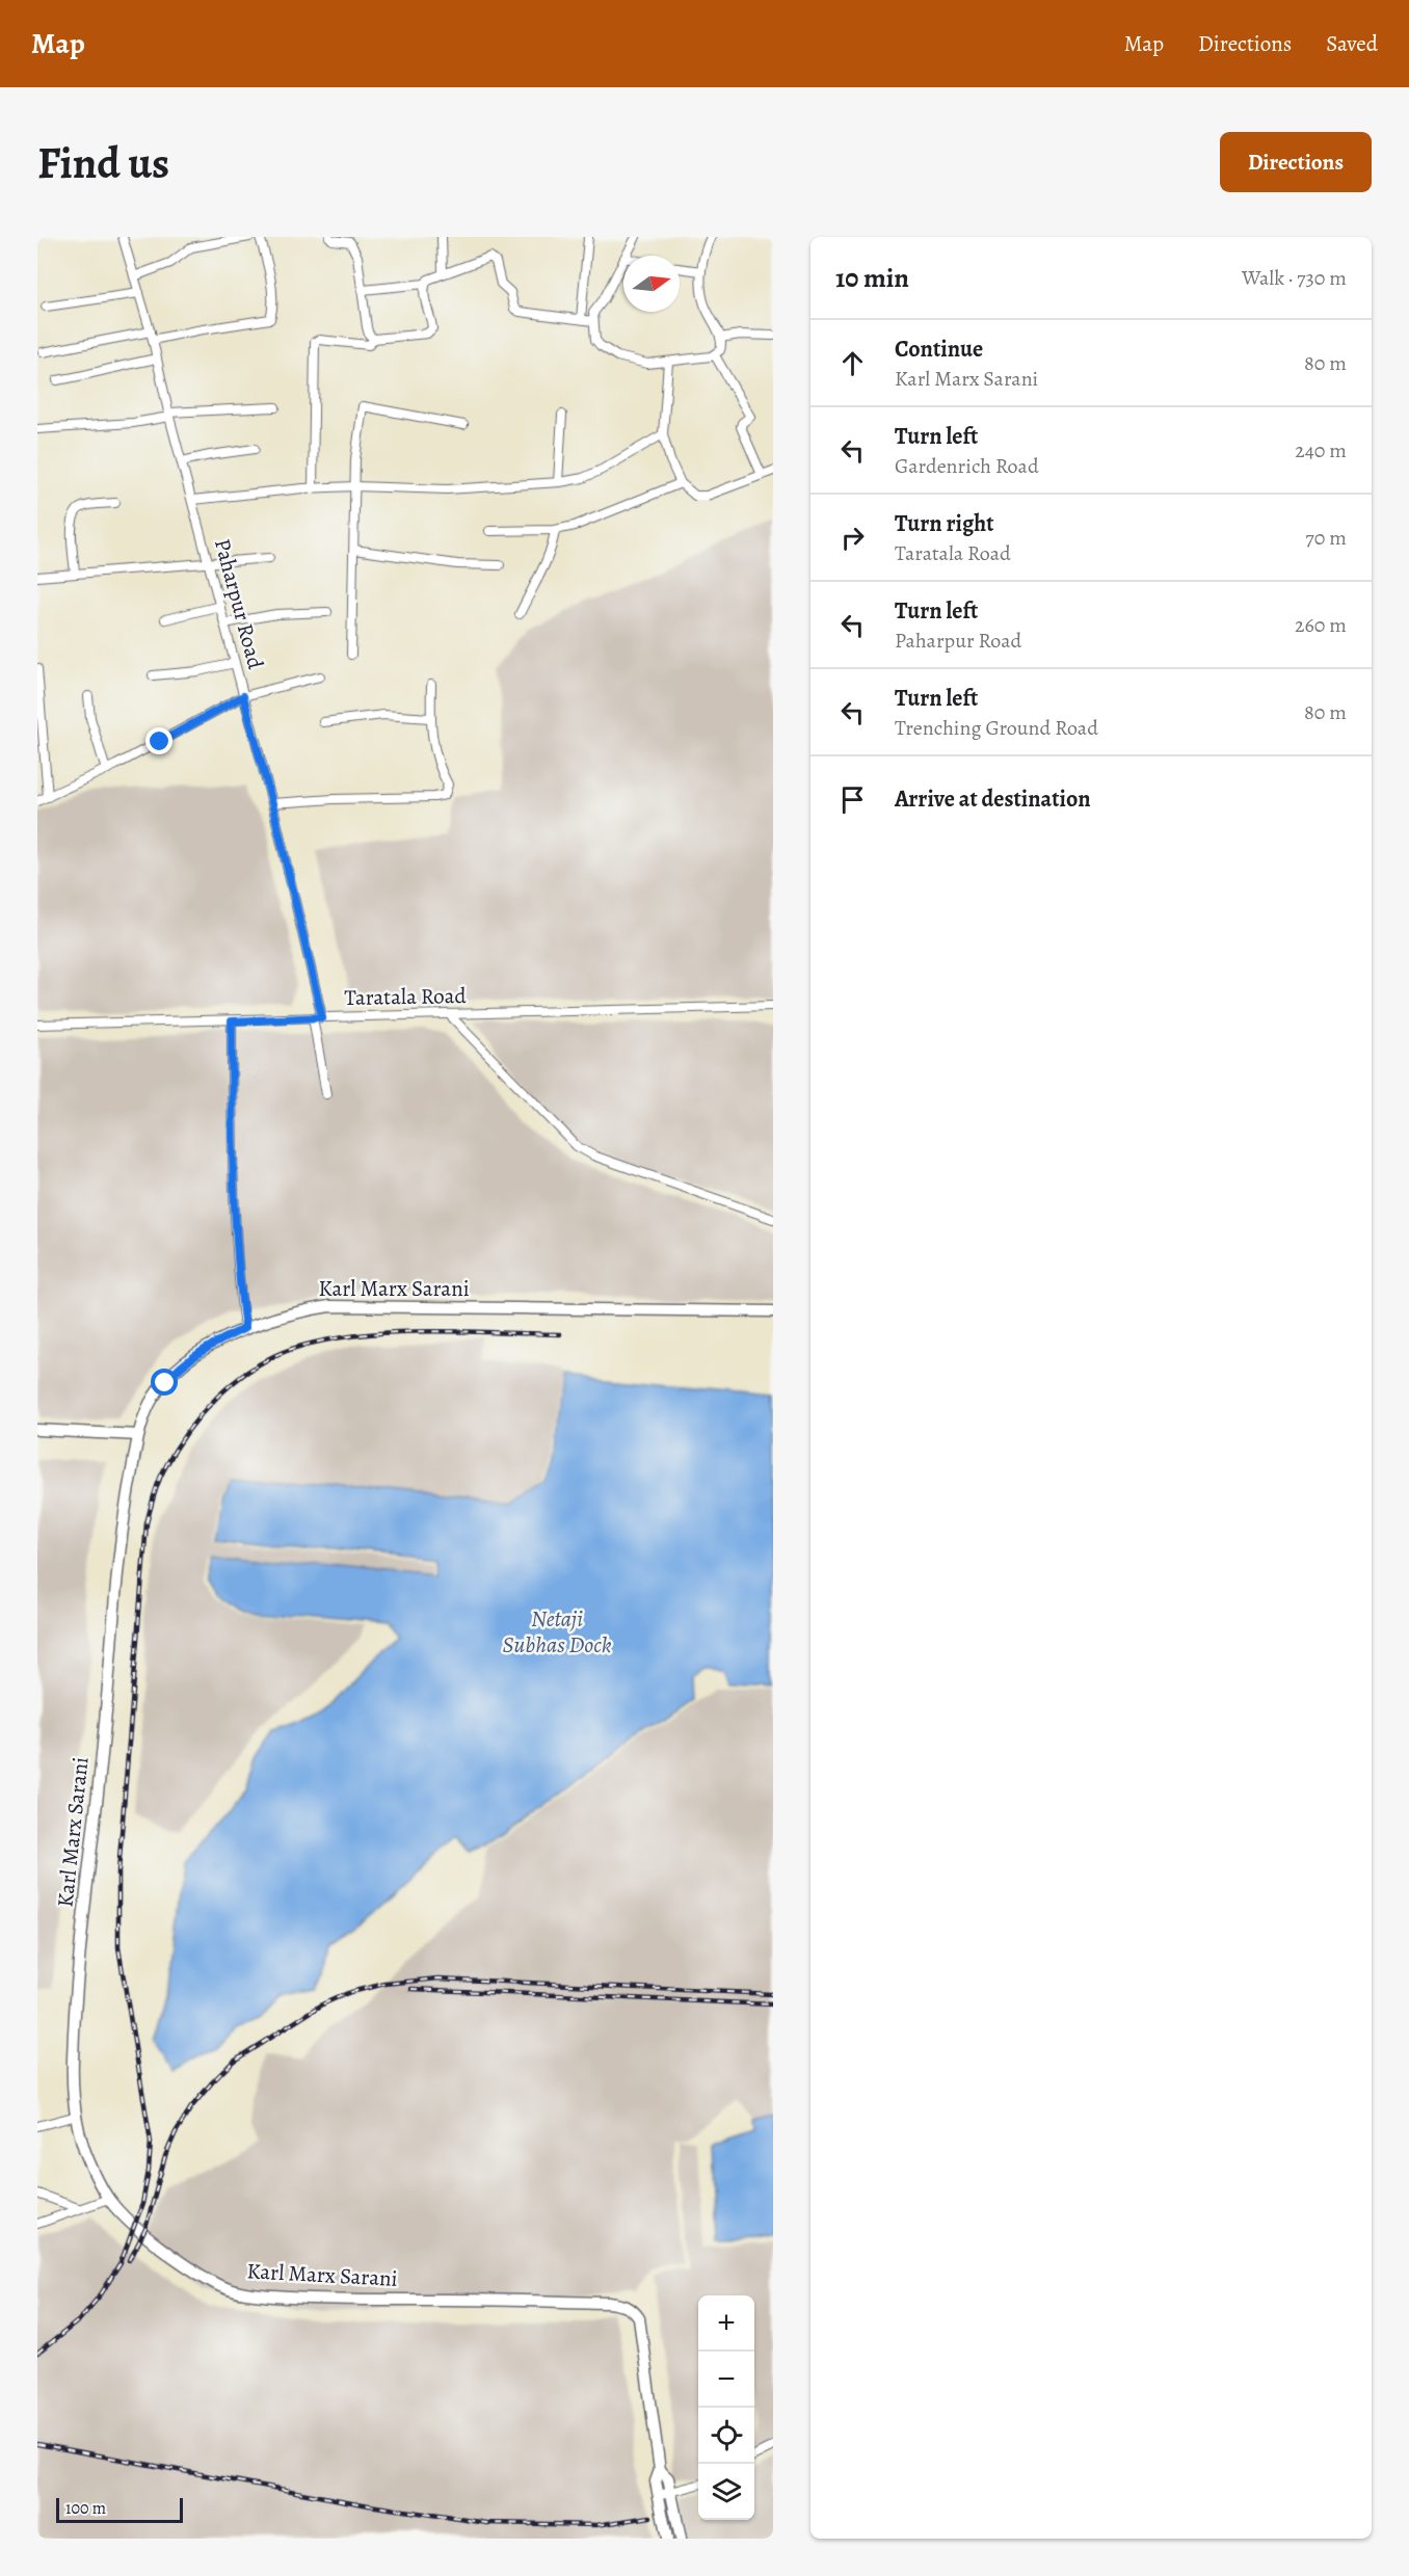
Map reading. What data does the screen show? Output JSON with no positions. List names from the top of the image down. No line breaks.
{"streets":{"main road":["Karl Marx Sarani"],"street":["Paharpur Road","Taratala Road"]},"crossings":[["Paharpur Road","Taratala Road"]],"water":["Netaji Subhas Dock"],"scale_bar":"100 m","north":"right","page":{"header":"Map","nav":["Map","Directions","Saved"],"buttons":"Directions","title":"Find us","heading":["10 min","Walk · 730 m"],"list":[["Continue","Karl Marx Sarani","80 m"],["Turn left","Gardenrich Road","240 m"],["Turn right","Taratala Road","70 m"],["Turn left","Paharpur Road","260 m"],["Turn left","Trenching Ground Road","80 m"],"Arrive at destination"],"map_buttons":["+","−"],"scale":"100 m"}}
